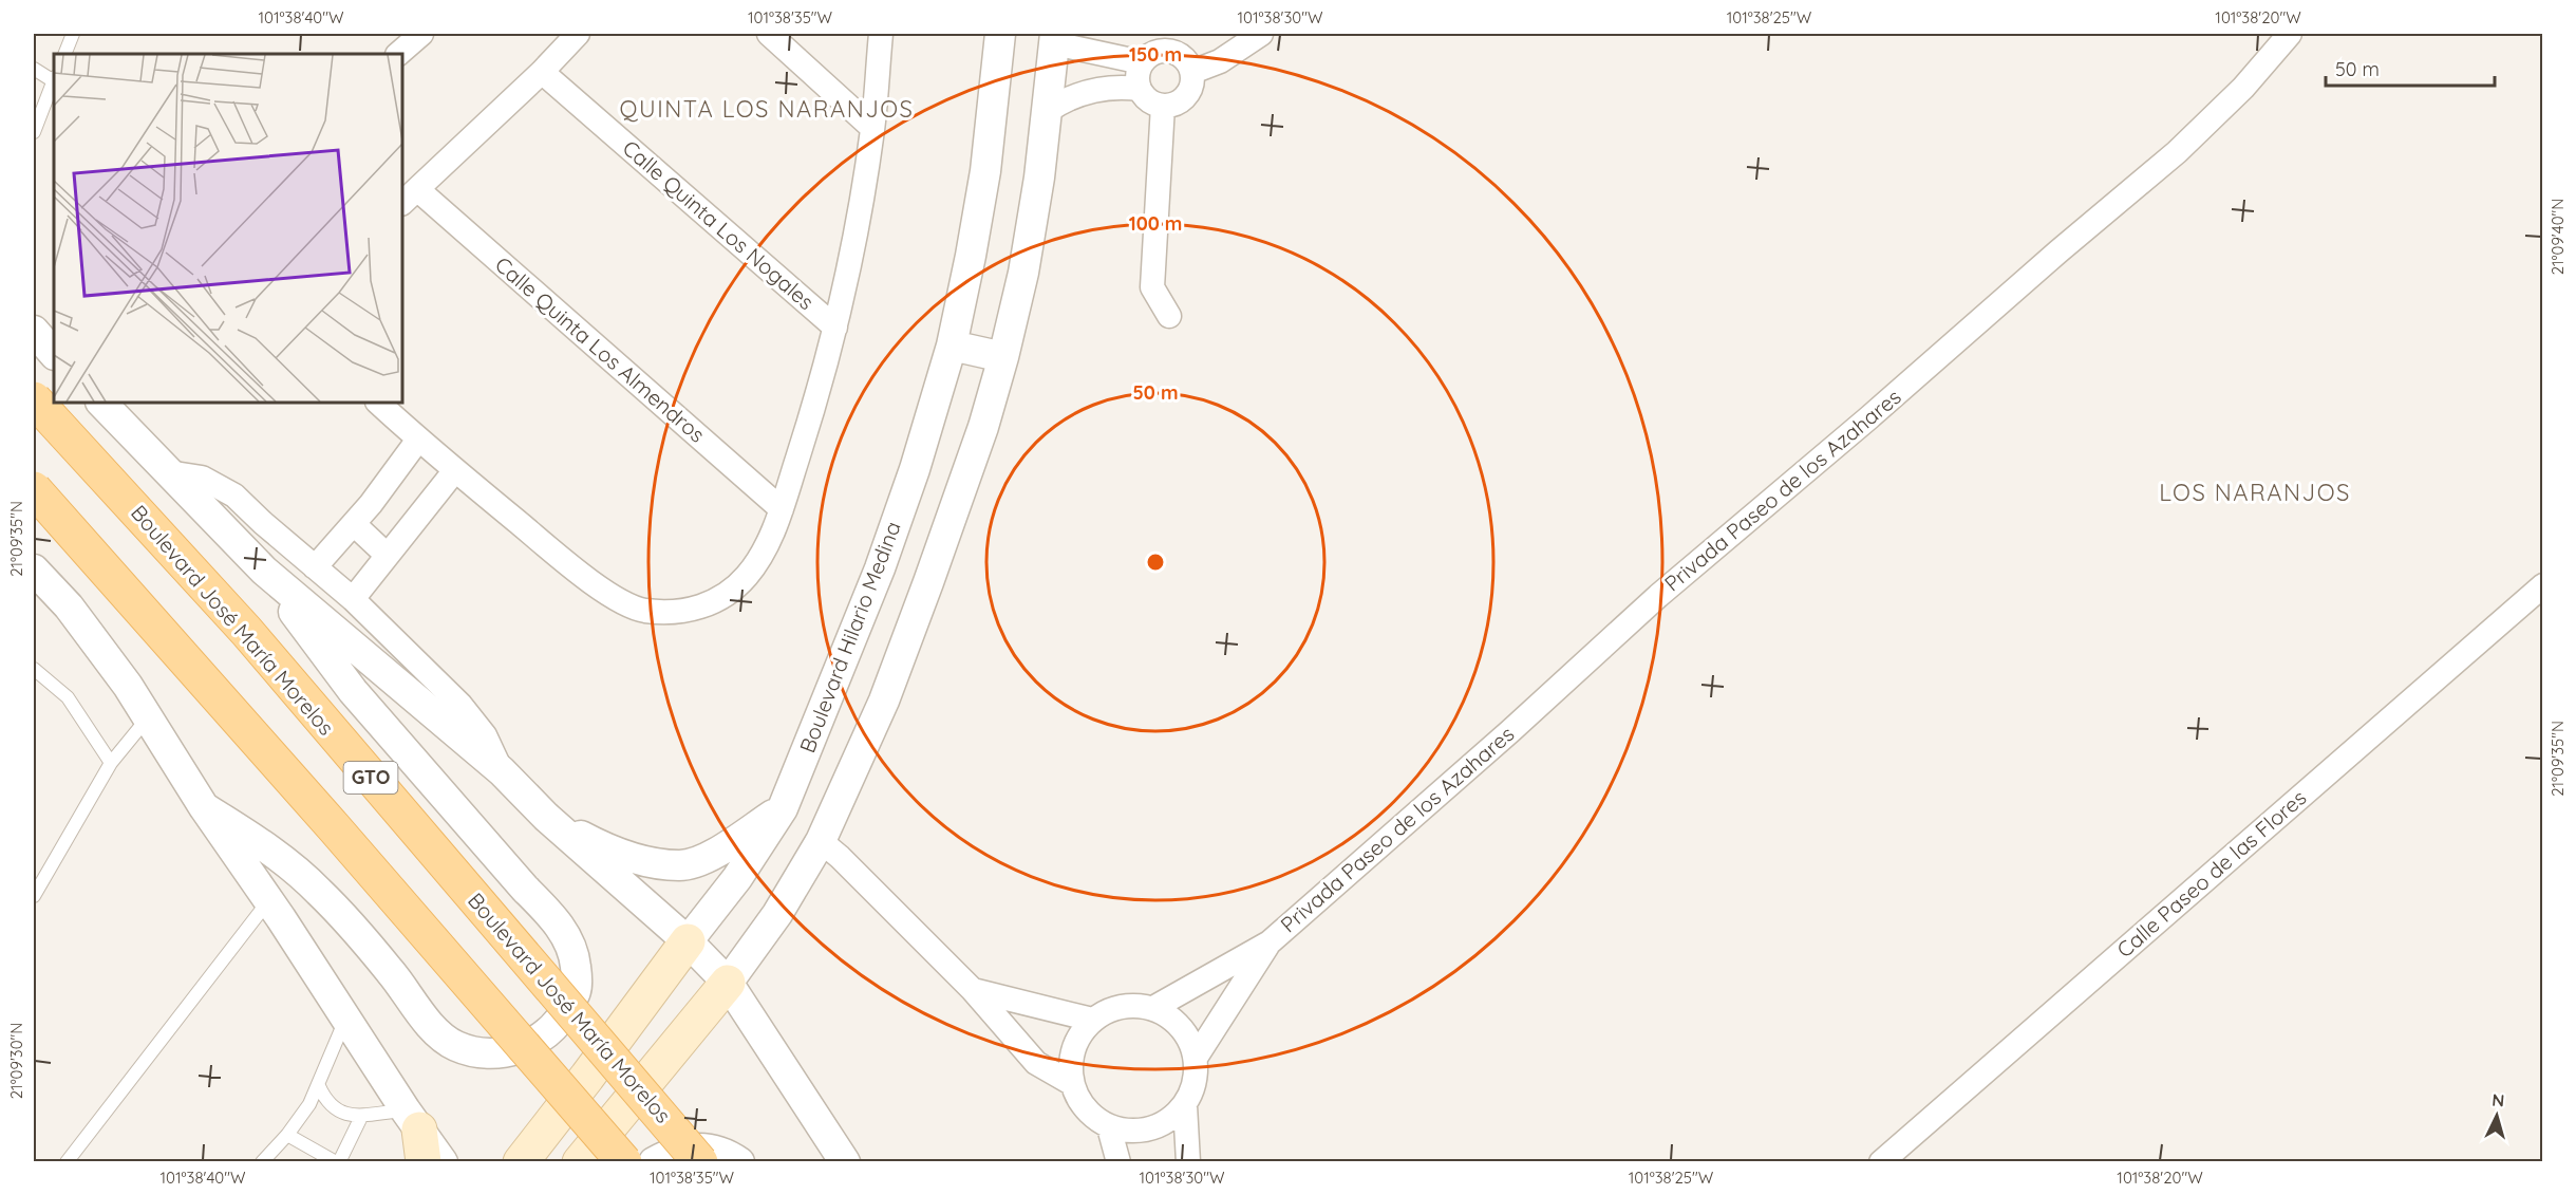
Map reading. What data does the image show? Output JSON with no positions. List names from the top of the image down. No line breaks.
{"streets":{"main road":["Boulevard José María Morelos","Boulevard Hilario Medina","GTO"],"street":["Calle Quinta Los Nogales","Calle Quinta Los Almendros","Privada Paseo de los Azahares","Calle Paseo de las Flores"]},"districts":["QUINTA LOS NARANJOS","LOS NARANJOS"],"scale_bar":"50 m","north":"top","coordinates":["101°38'40\"W","101°38'35\"W","101°38'30\"W","101°38'25\"W","101°38'20\"W","21°09'40\"N","21°09'35\"N","21°09'30\"N"],"rings":["150 m","100 m","50 m"]}
